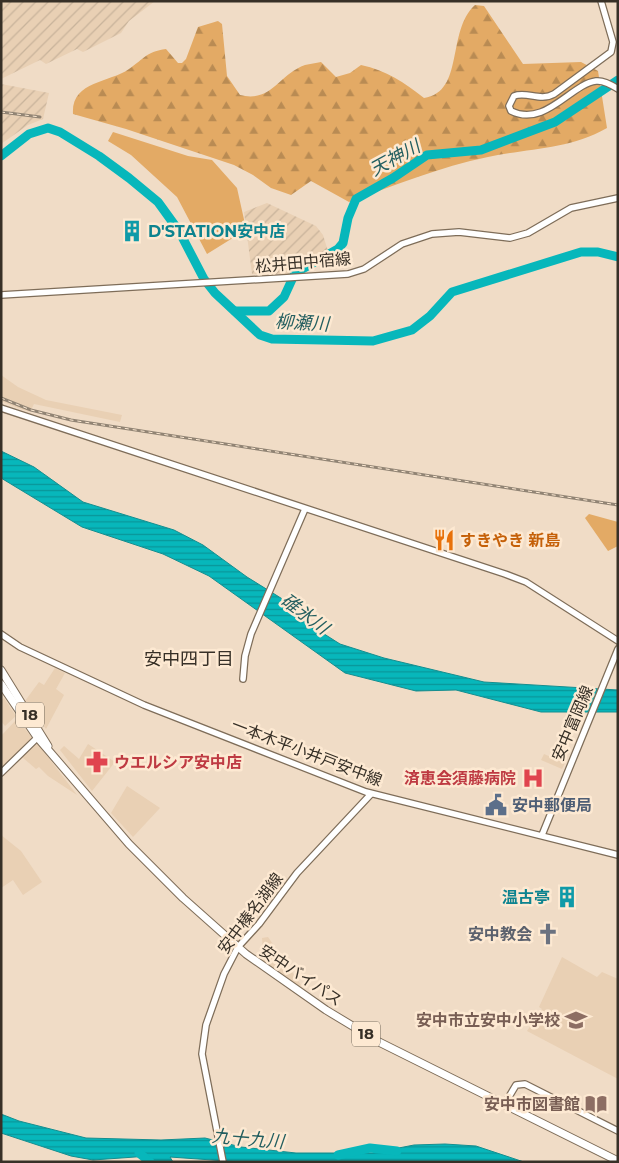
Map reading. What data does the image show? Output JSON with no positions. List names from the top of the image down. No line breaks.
{"streets":{"highway":["18","安中バイパス"],"main road":["松井田中宿線","安中富岡線","一本木平小井戸安中線","安中榛名湖線"]},"crossings":[["安中富岡線","一本木平小井戸安中線"],["一本木平小井戸安中線","安中榛名湖線"],["安中榛名湖線","安中バイパス"]],"districts":["安中四丁目"],"water":["天神川","柳瀬川","碓氷川","九十九川"],"places":{"building":["D'STATION安中店","温古亭"],"restaurant":["すきやき 新島"],"pharmacy":["ウエルシア安中店"],"hospital":["済恵会須藤病院"],"public building":["安中郵便局"],"church":["安中教会"],"school or university":["安中市立安中小学校"],"library":["安中市図書館"]}}
